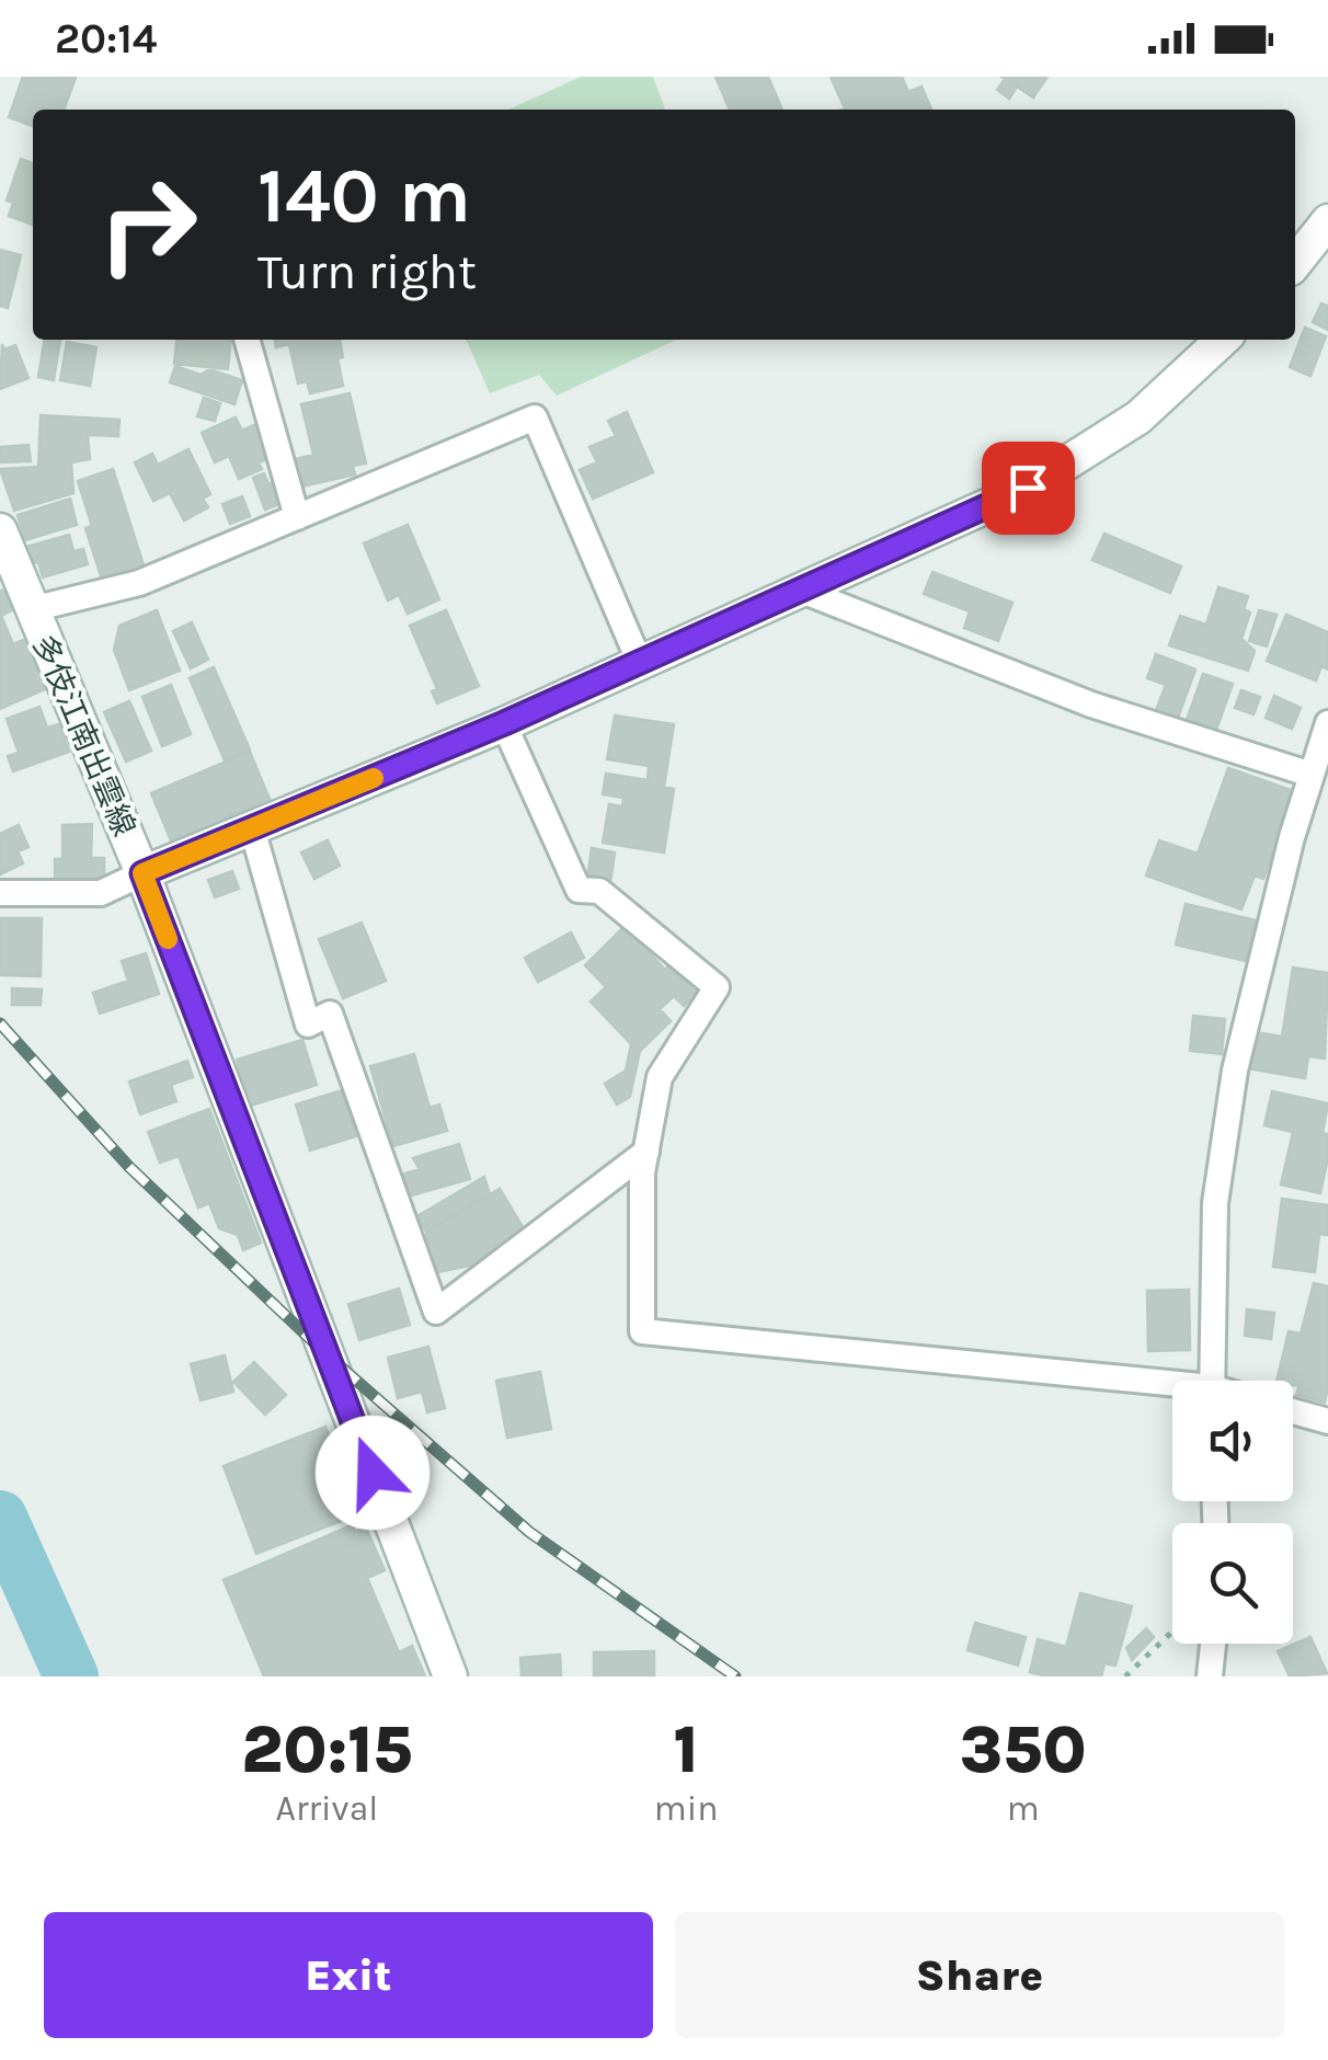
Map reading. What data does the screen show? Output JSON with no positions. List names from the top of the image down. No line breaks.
{"streets":{"street":["多伎江南出雲線"]},"page":{"status":"20:14","turn":["140 m","Turn right"],"eta":["20:15","Arrival","1","min","350","m"],"buttons":["Exit","Share"]}}
